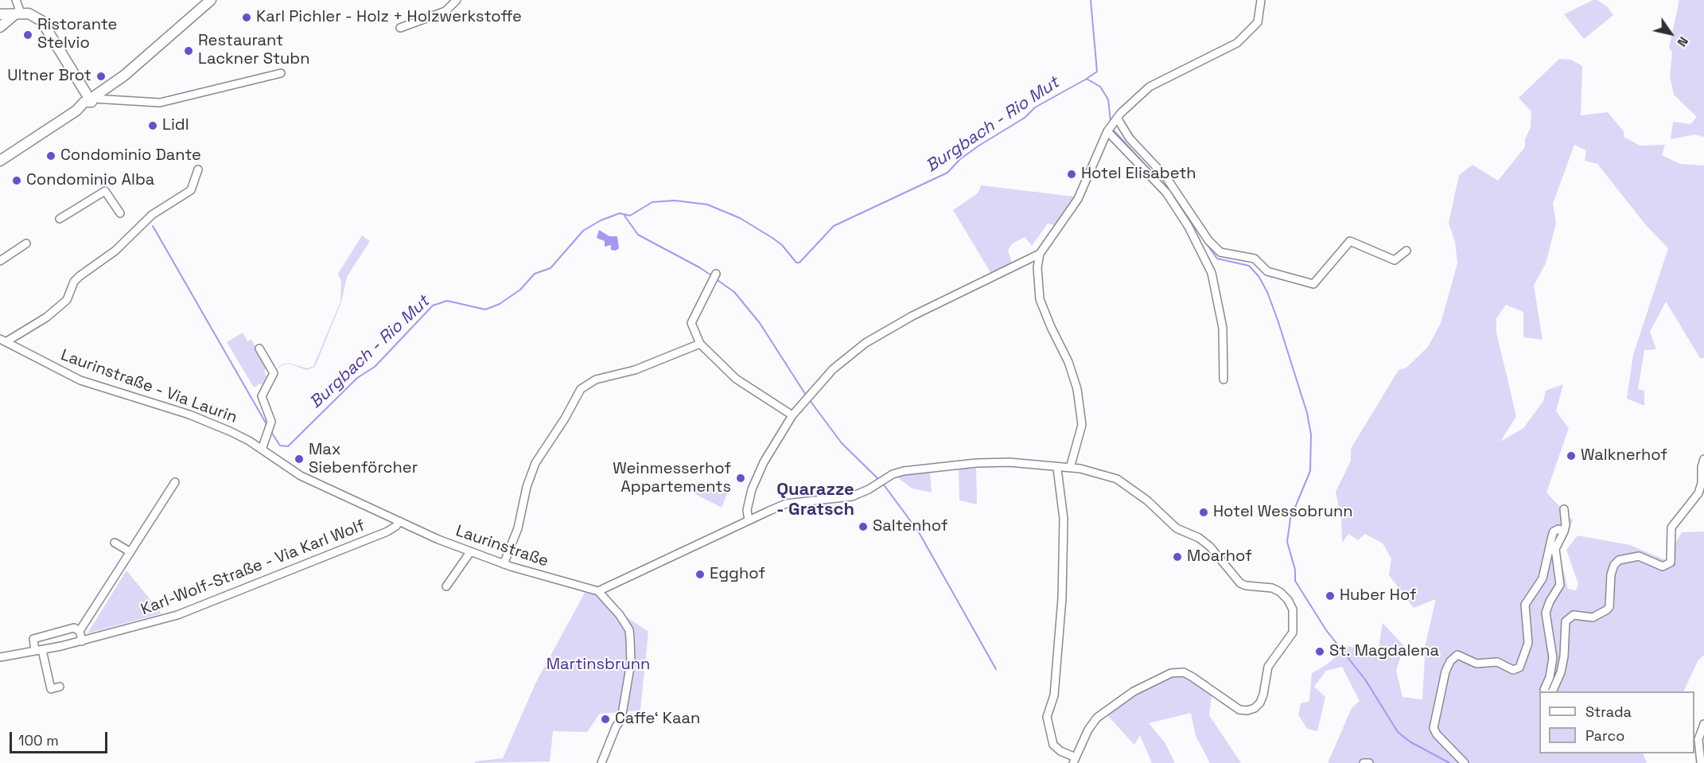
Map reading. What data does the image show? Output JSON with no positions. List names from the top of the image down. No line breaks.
{"streets":{"street":["Laurinstraße - Via Laurin","Laurinstraße","Karl-Wolf-Straße - Via Karl Wolf"]},"crossings":[["Laurinstraße - Via Laurin","Laurinstraße"],["Laurinstraße - Via Laurin","Karl-Wolf-Straße - Via Karl Wolf"],["Laurinstraße","Karl-Wolf-Straße - Via Karl Wolf"]],"districts":["Quarazze - Gratsch"],"water":["Burgbach - Rio Mut"],"parks":["Martinsbrunn"],"places":["Karl Pichler - Holz + Holzwerkstoffe","Ristorante Stelvio","Restaurant Lackner Stubn","Ultner Brot","Lidl","Condominio Dante","Hotel Elisabeth","Condominio Alba","Walknerhof","Max Siebenförcher","Weinmesserhof Appartements","Hotel Wessobrunn","Saltenhof","Moarhof","Egghof","Huber Hof","St. Magdalena","Caffe‘ Kaan"],"legend":["Strada","Parco"],"scale_bar":"100 m","north":"bottom right"}
